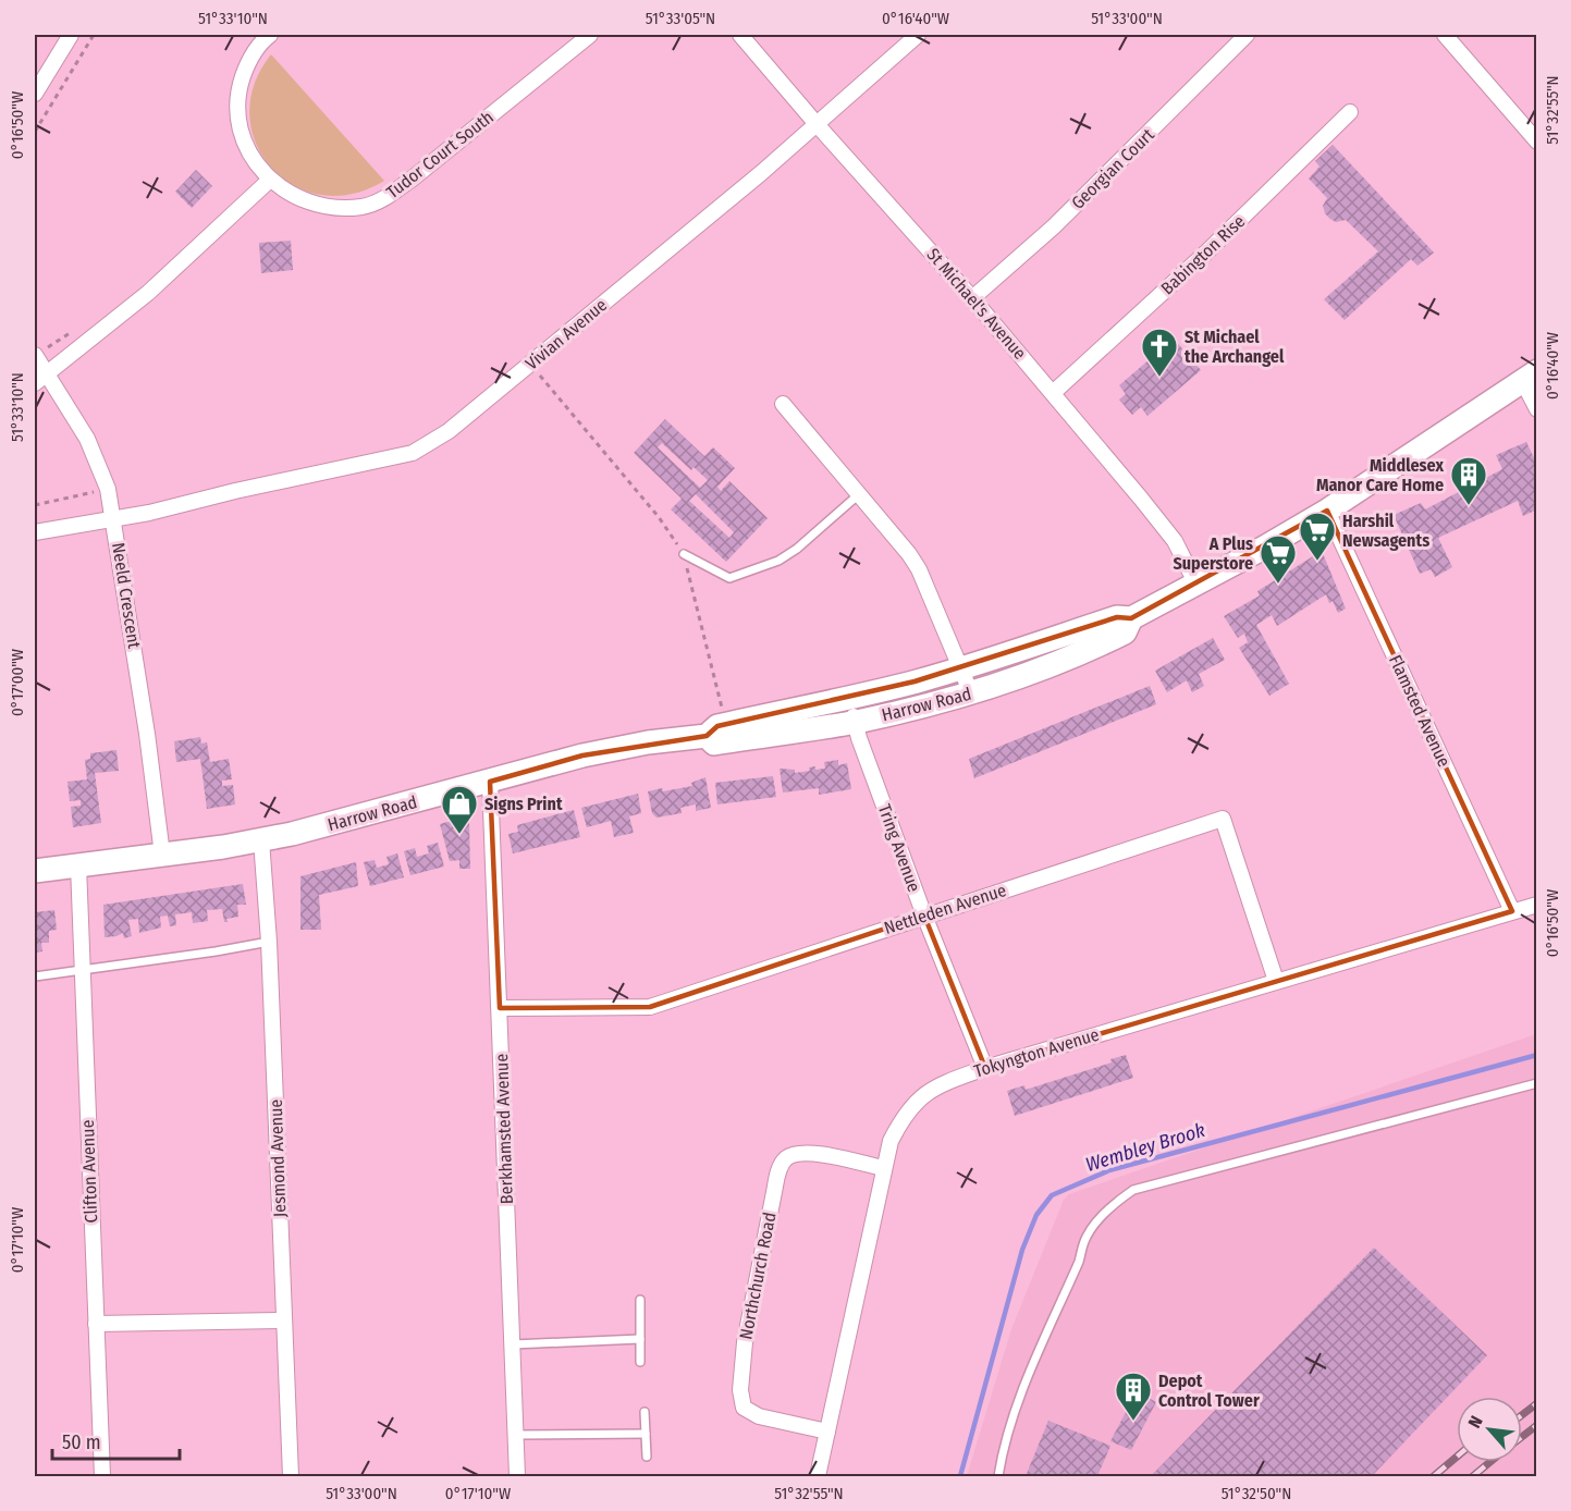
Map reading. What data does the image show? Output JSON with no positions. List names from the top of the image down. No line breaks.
{"streets":{"main road":["Harrow Road"],"street":["Tudor Court South","Georgian Court","Babington Rise","St Michael's Avenue","Vivian Avenue","Neeld Crescent","Flamsted Avenue","Tring Avenue","Nettleden Avenue","Tokyngton Avenue","Berkhamsted Avenue","Jesmond Avenue","Clifton Avenue","Northchurch Road"]},"crossings":[["Georgian Court","St Michael's Avenue"],["Babington Rise","St Michael's Avenue"],["St Michael's Avenue","Vivian Avenue"],["St Michael's Avenue","Harrow Road"],["Vivian Avenue","Neeld Crescent"],["Neeld Crescent","Harrow Road"],["Harrow Road","Flamsted Avenue"],["Harrow Road","Tring Avenue"],["Harrow Road","Berkhamsted Avenue"],["Harrow Road","Jesmond Avenue"],["Harrow Road","Clifton Avenue"],["Flamsted Avenue","Tokyngton Avenue"],["Tring Avenue","Nettleden Avenue"],["Tring Avenue","Tokyngton Avenue"],["Nettleden Avenue","Tokyngton Avenue"],["Nettleden Avenue","Berkhamsted Avenue"],["Tokyngton Avenue","Northchurch Road"]],"water":["Wembley Brook"],"places":{"church":["St Michael the Archangel"],"building":["Middlesex Manor Care Home","Depot Control Tower"],"supermarket":["Harshil Newsagents","A Plus Superstore"],"shop":["Signs Print"]},"scale_bar":"50 m","north":"top left","coordinates":["51°33'10\"N","51°33'05\"N","0°16'40\"W","51°33'00\"N","51°32'55\"N","0°16'50\"W","0°17'00\"W","0°17'10\"W","51°32'50\"N"]}
